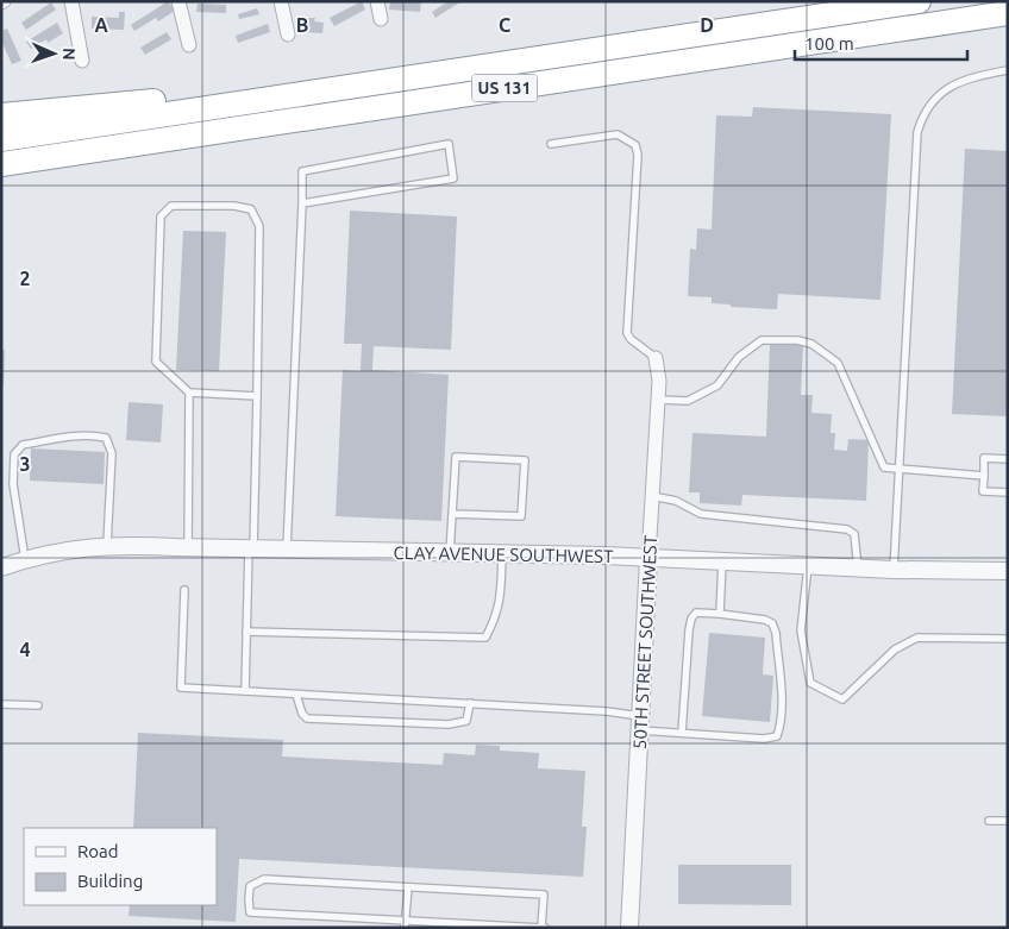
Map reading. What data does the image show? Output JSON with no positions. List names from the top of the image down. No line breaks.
{"streets":{"highway":["US 131"],"street":["CLAY AVENUE SOUTHWEST","50TH STREET SOUTHWEST"]},"crossings":[["CLAY AVENUE SOUTHWEST","50TH STREET SOUTHWEST"]],"legend":["Road","Building"],"scale_bar":"100 m","north":"right","grid":{"columns":["A","B","C","D"],"rows":["2","3","4"]}}
